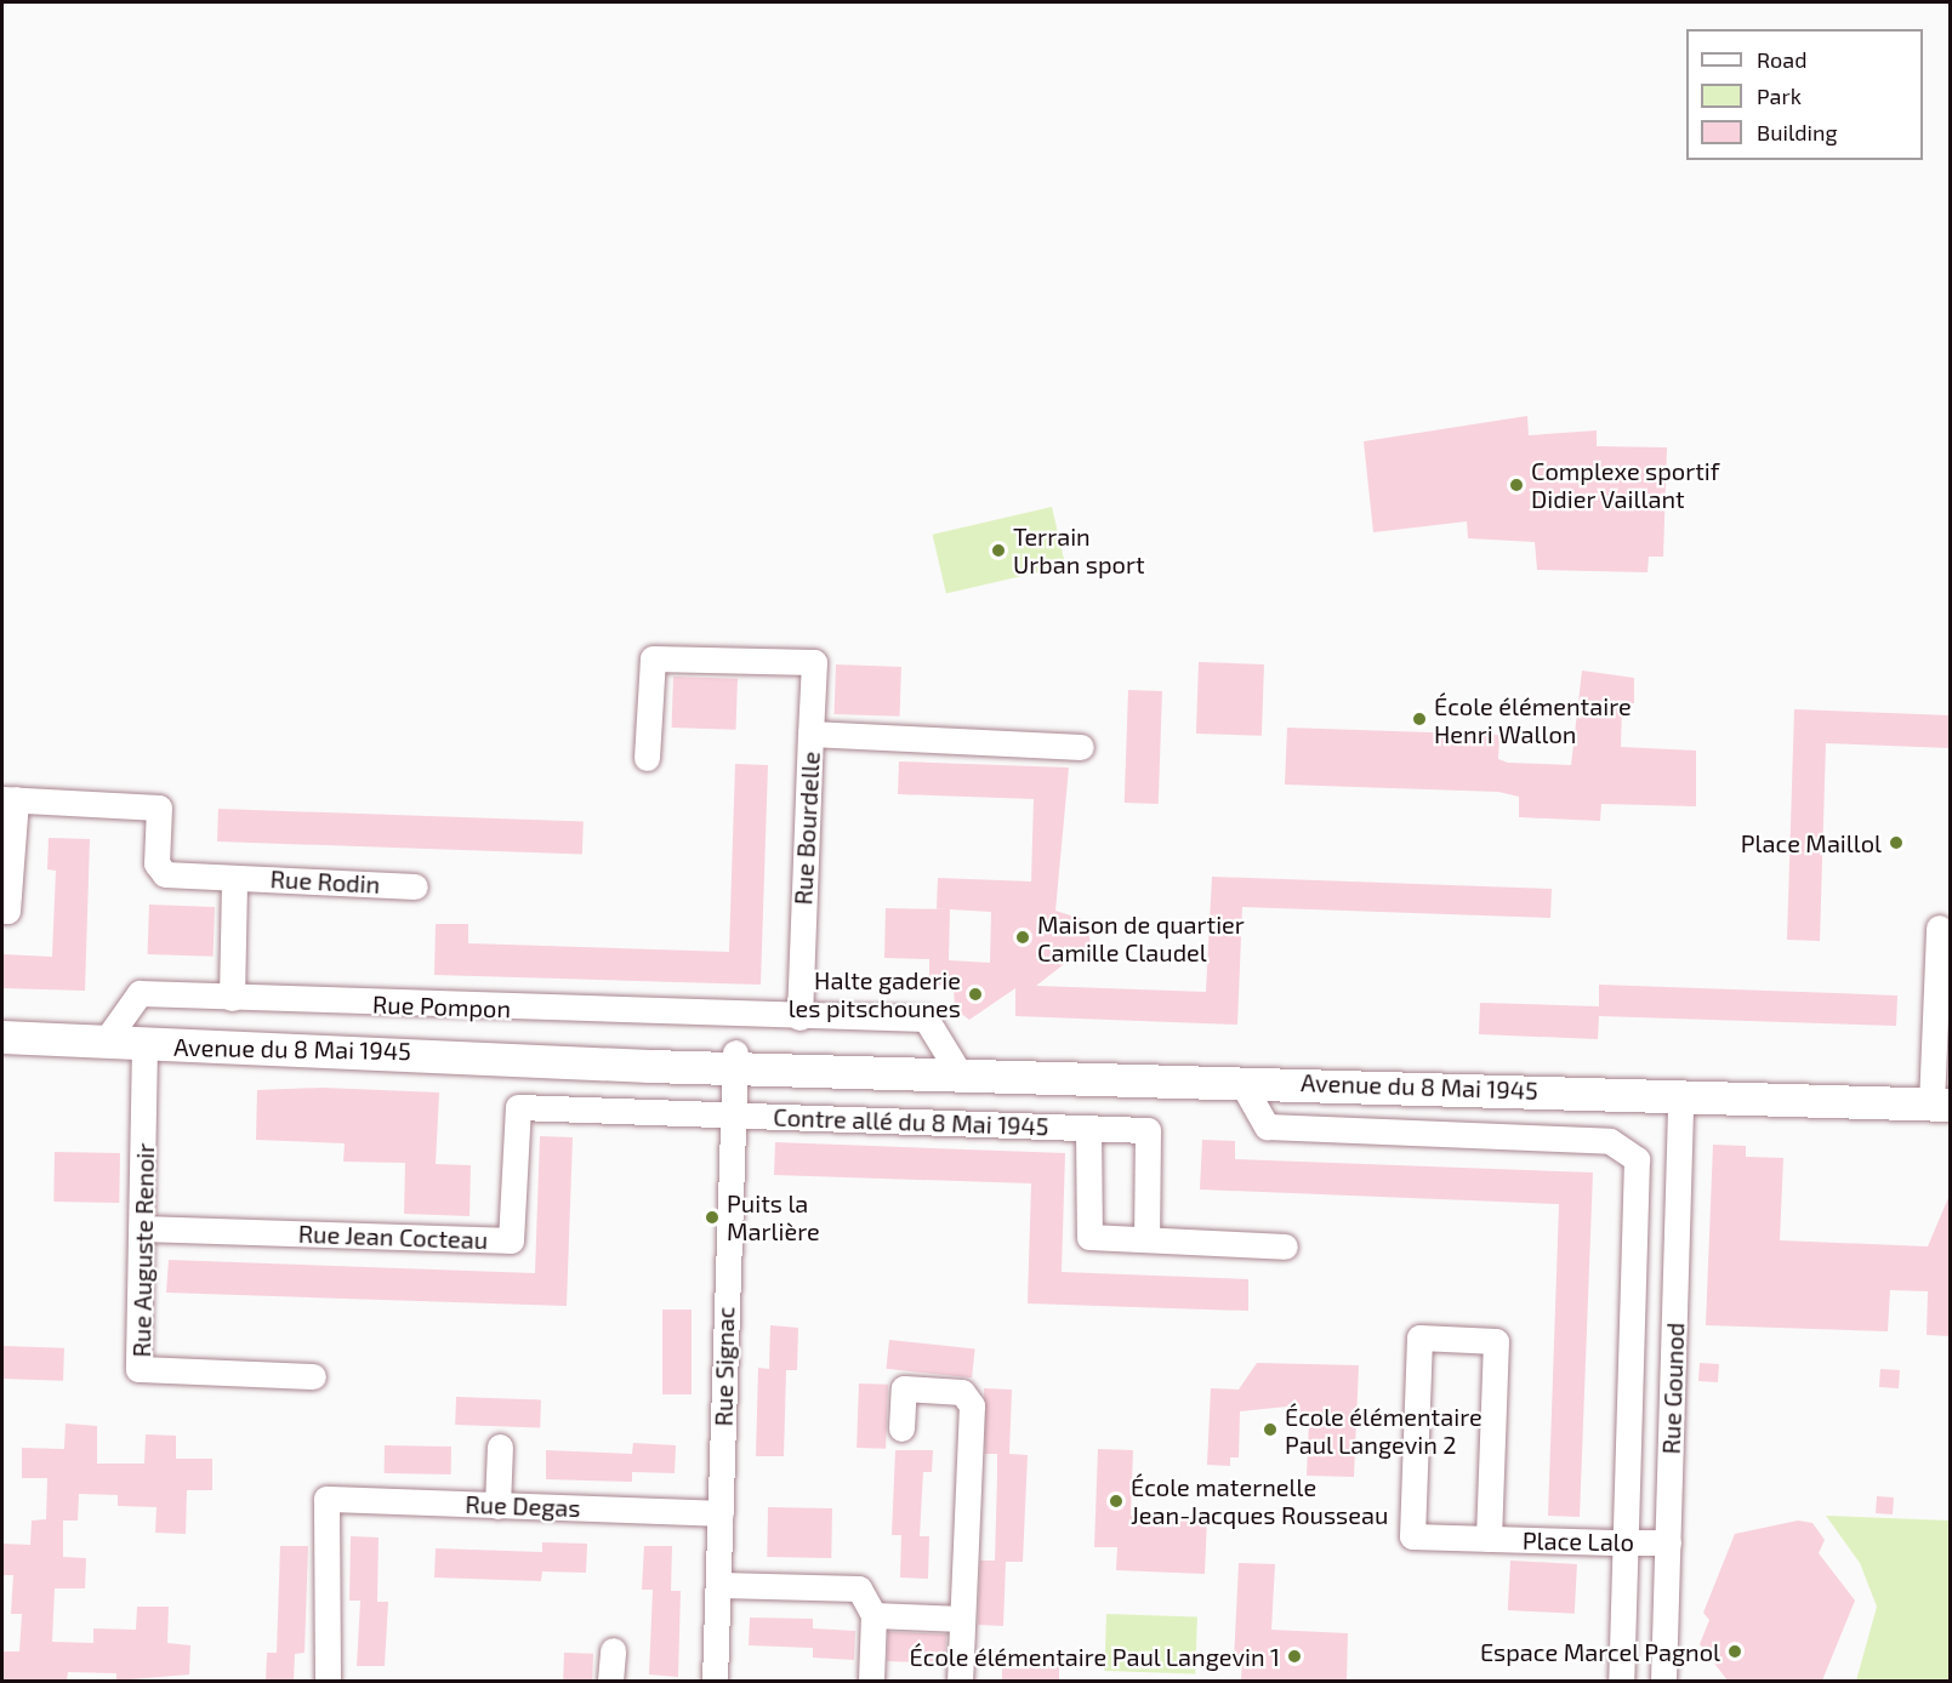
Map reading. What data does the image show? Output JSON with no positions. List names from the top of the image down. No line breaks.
{"streets":{"main road":["Avenue du 8 Mai 1945"],"street":["Rue Bourdelle","Rue Rodin","Rue Pompon","Contre allé du 8 Mai 1945","Rue Jean Cocteau","Rue Auguste Renoir","Rue Signac","Rue Gounod","Rue Degas","Place Lalo"]},"crossings":[["Rue Bourdelle","Rue Pompon"],["Rue Rodin","Rue Pompon"],["Rue Pompon","Avenue du 8 Mai 1945"],["Avenue du 8 Mai 1945","Rue Auguste Renoir"],["Avenue du 8 Mai 1945","Rue Signac"],["Avenue du 8 Mai 1945","Rue Gounod"],["Contre allé du 8 Mai 1945","Rue Jean Cocteau"],["Contre allé du 8 Mai 1945","Rue Signac"],["Rue Jean Cocteau","Rue Auguste Renoir"],["Rue Jean Cocteau","Rue Signac"],["Rue Signac","Rue Degas"],["Rue Gounod","Place Lalo"]],"places":["Complexe sportif Didier Vaillant","Terrain Urban sport","École élémentaire Henri Wallon","Place Maillol","Maison de quartier Camille Claudel","Halte gaderie les pitschounes","Puits la Marlière","École élémentaire Paul Langevin 2","École maternelle Jean-Jacques Rousseau","Espace Marcel Pagnol","École élémentaire Paul Langevin 1"],"legend":["Road","Park","Building"]}
